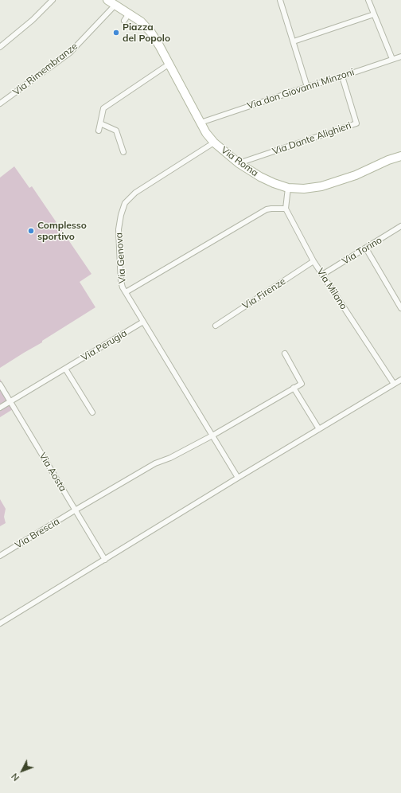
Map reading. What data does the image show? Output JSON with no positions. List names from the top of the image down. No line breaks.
{"streets":{"main road":["Via Roma"],"street":["Via Rimembranze","Via don Giovanni Minzoni","Via Dante Alighieri","Via Torino","Via Genova","Via Milano","Via Firenze","Via Perugia","Via Aosta","Via Brescia"]},"crossings":[["Via Rimembranze","Via Roma"],["Via don Giovanni Minzoni","Via Dante Alighieri"],["Via don Giovanni Minzoni","Via Roma"],["Via Dante Alighieri","Via Roma"],["Via Roma","Via Genova"],["Via Torino","Via Milano"],["Via Genova","Via Perugia"],["Via Milano","Via Firenze"],["Via Perugia","Via Aosta"],["Via Aosta","Via Brescia"]],"places":["Piazza del Popolo","Complesso sportivo"],"north":"bottom left"}
